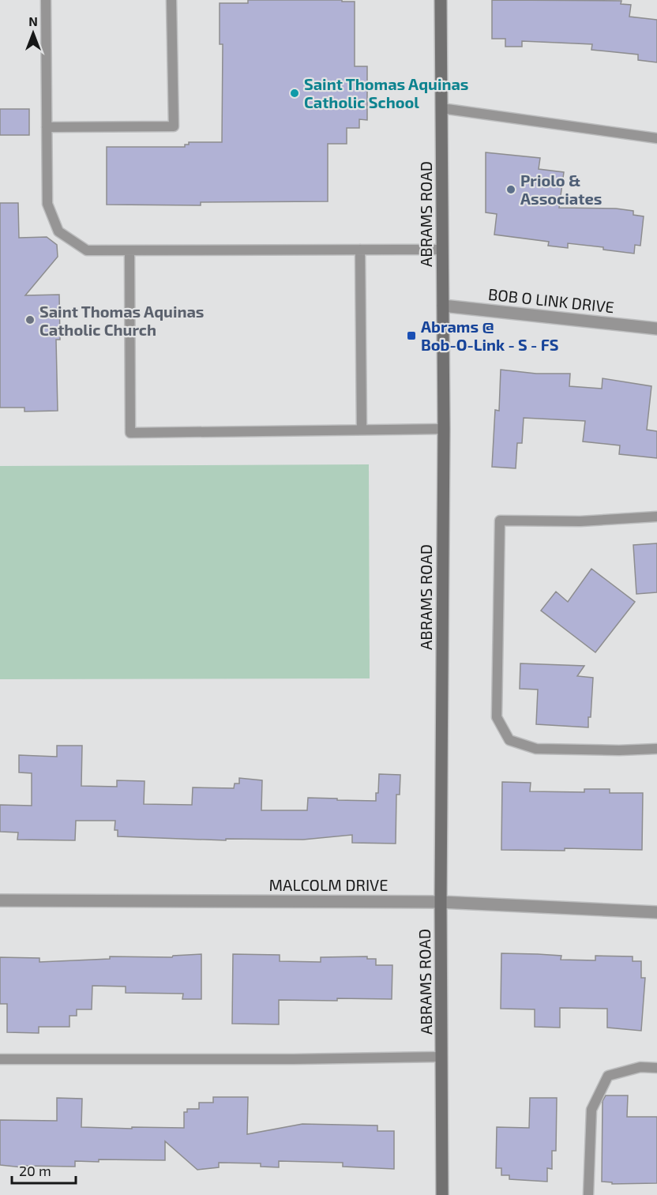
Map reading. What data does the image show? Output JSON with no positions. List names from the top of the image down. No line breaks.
{"streets":{"main road":["ABRAMS ROAD"],"street":["BOB O LINK DRIVE","MALCOLM DRIVE"]},"crossings":[["ABRAMS ROAD","BOB O LINK DRIVE"],["ABRAMS ROAD","MALCOLM DRIVE"]],"places":{"other":["Saint Thomas Aquinas Catholic School","Priolo & Associates","Saint Thomas Aquinas Catholic Church"],"transit":["Abrams @ Bob-O-Link - S - FS"]},"scale_bar":"20 m","north":"top"}
